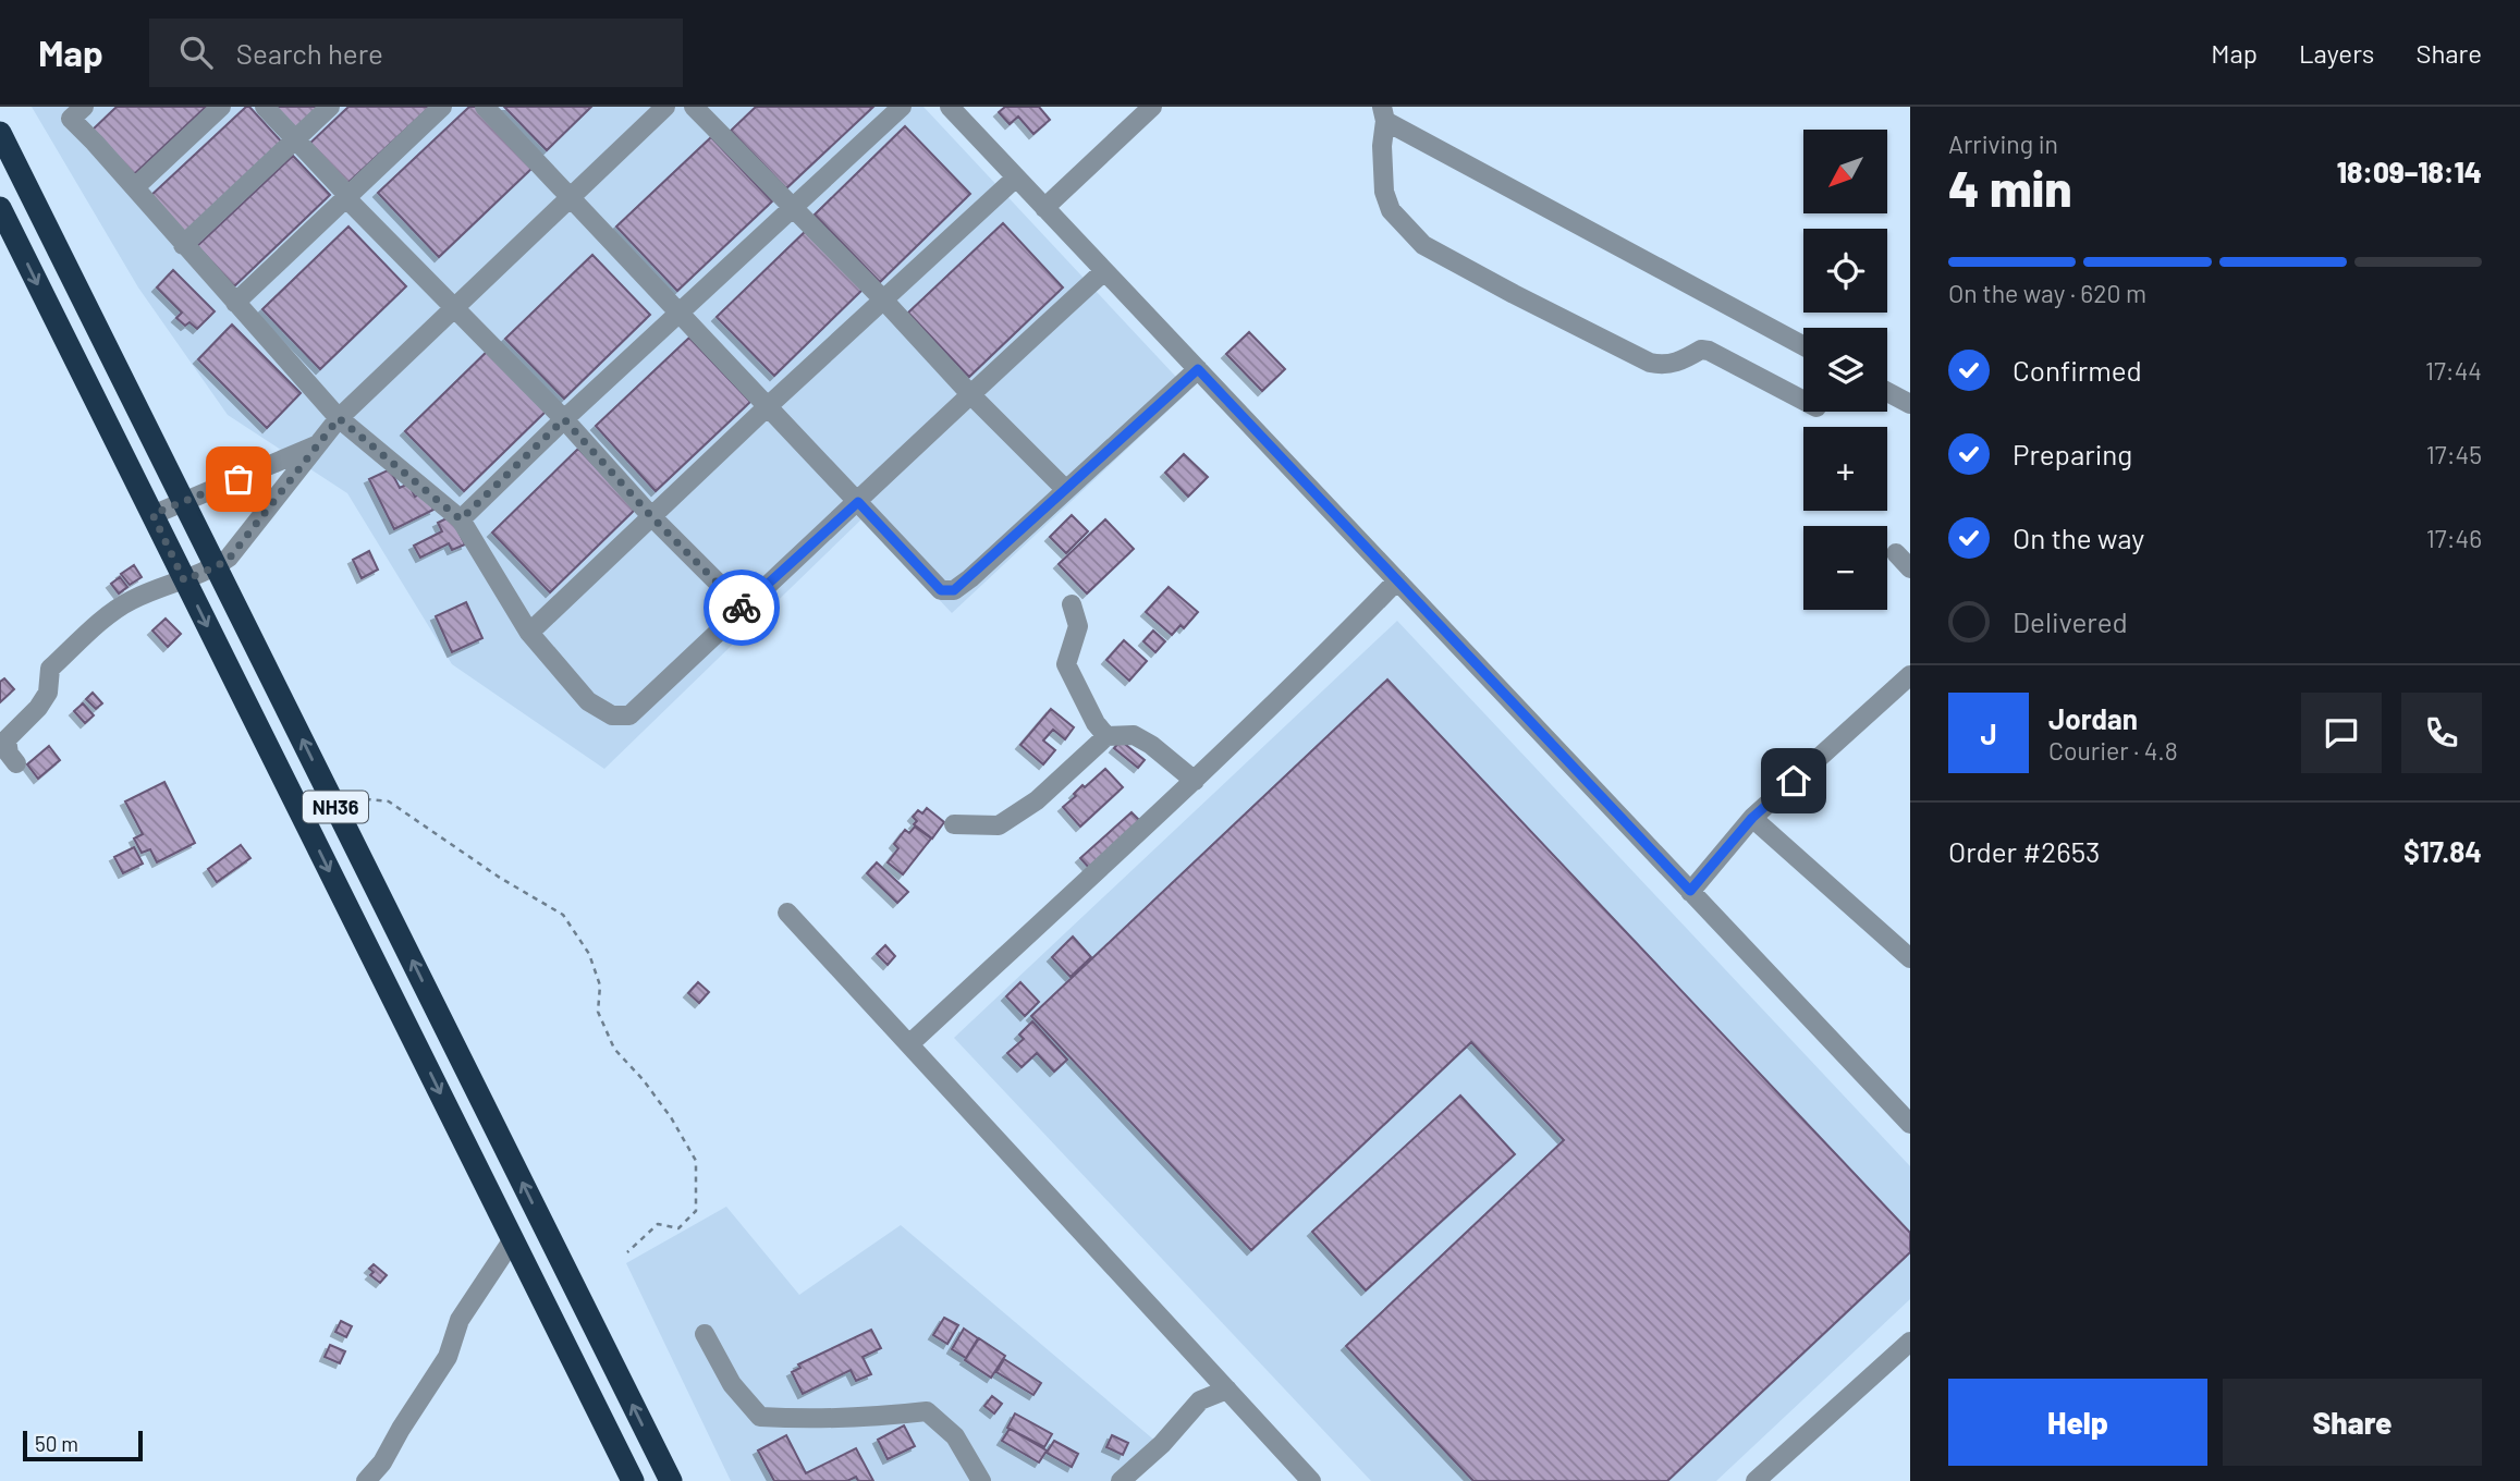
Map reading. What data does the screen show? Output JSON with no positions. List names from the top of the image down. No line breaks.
{"streets":{"highway":["NH36"]},"scale_bar":"50 m","north":"bottom left","page":{"header":"Map","search":"Search here","nav":["Map","Layers","Share"],"heading":["4 min","Arriving in","18:09–18:14"],"panel":["Jordan","Courier · 4.8","Order #2653","$17.84"],"map_buttons":["+","−"],"bar":"On the way · 620 m","list":[["Confirmed","17:44"],["Preparing","17:45"],["On the way","17:46"],"Delivered"],"round":"J","buttons":["Help","Share"],"scale":"50 m"}}
